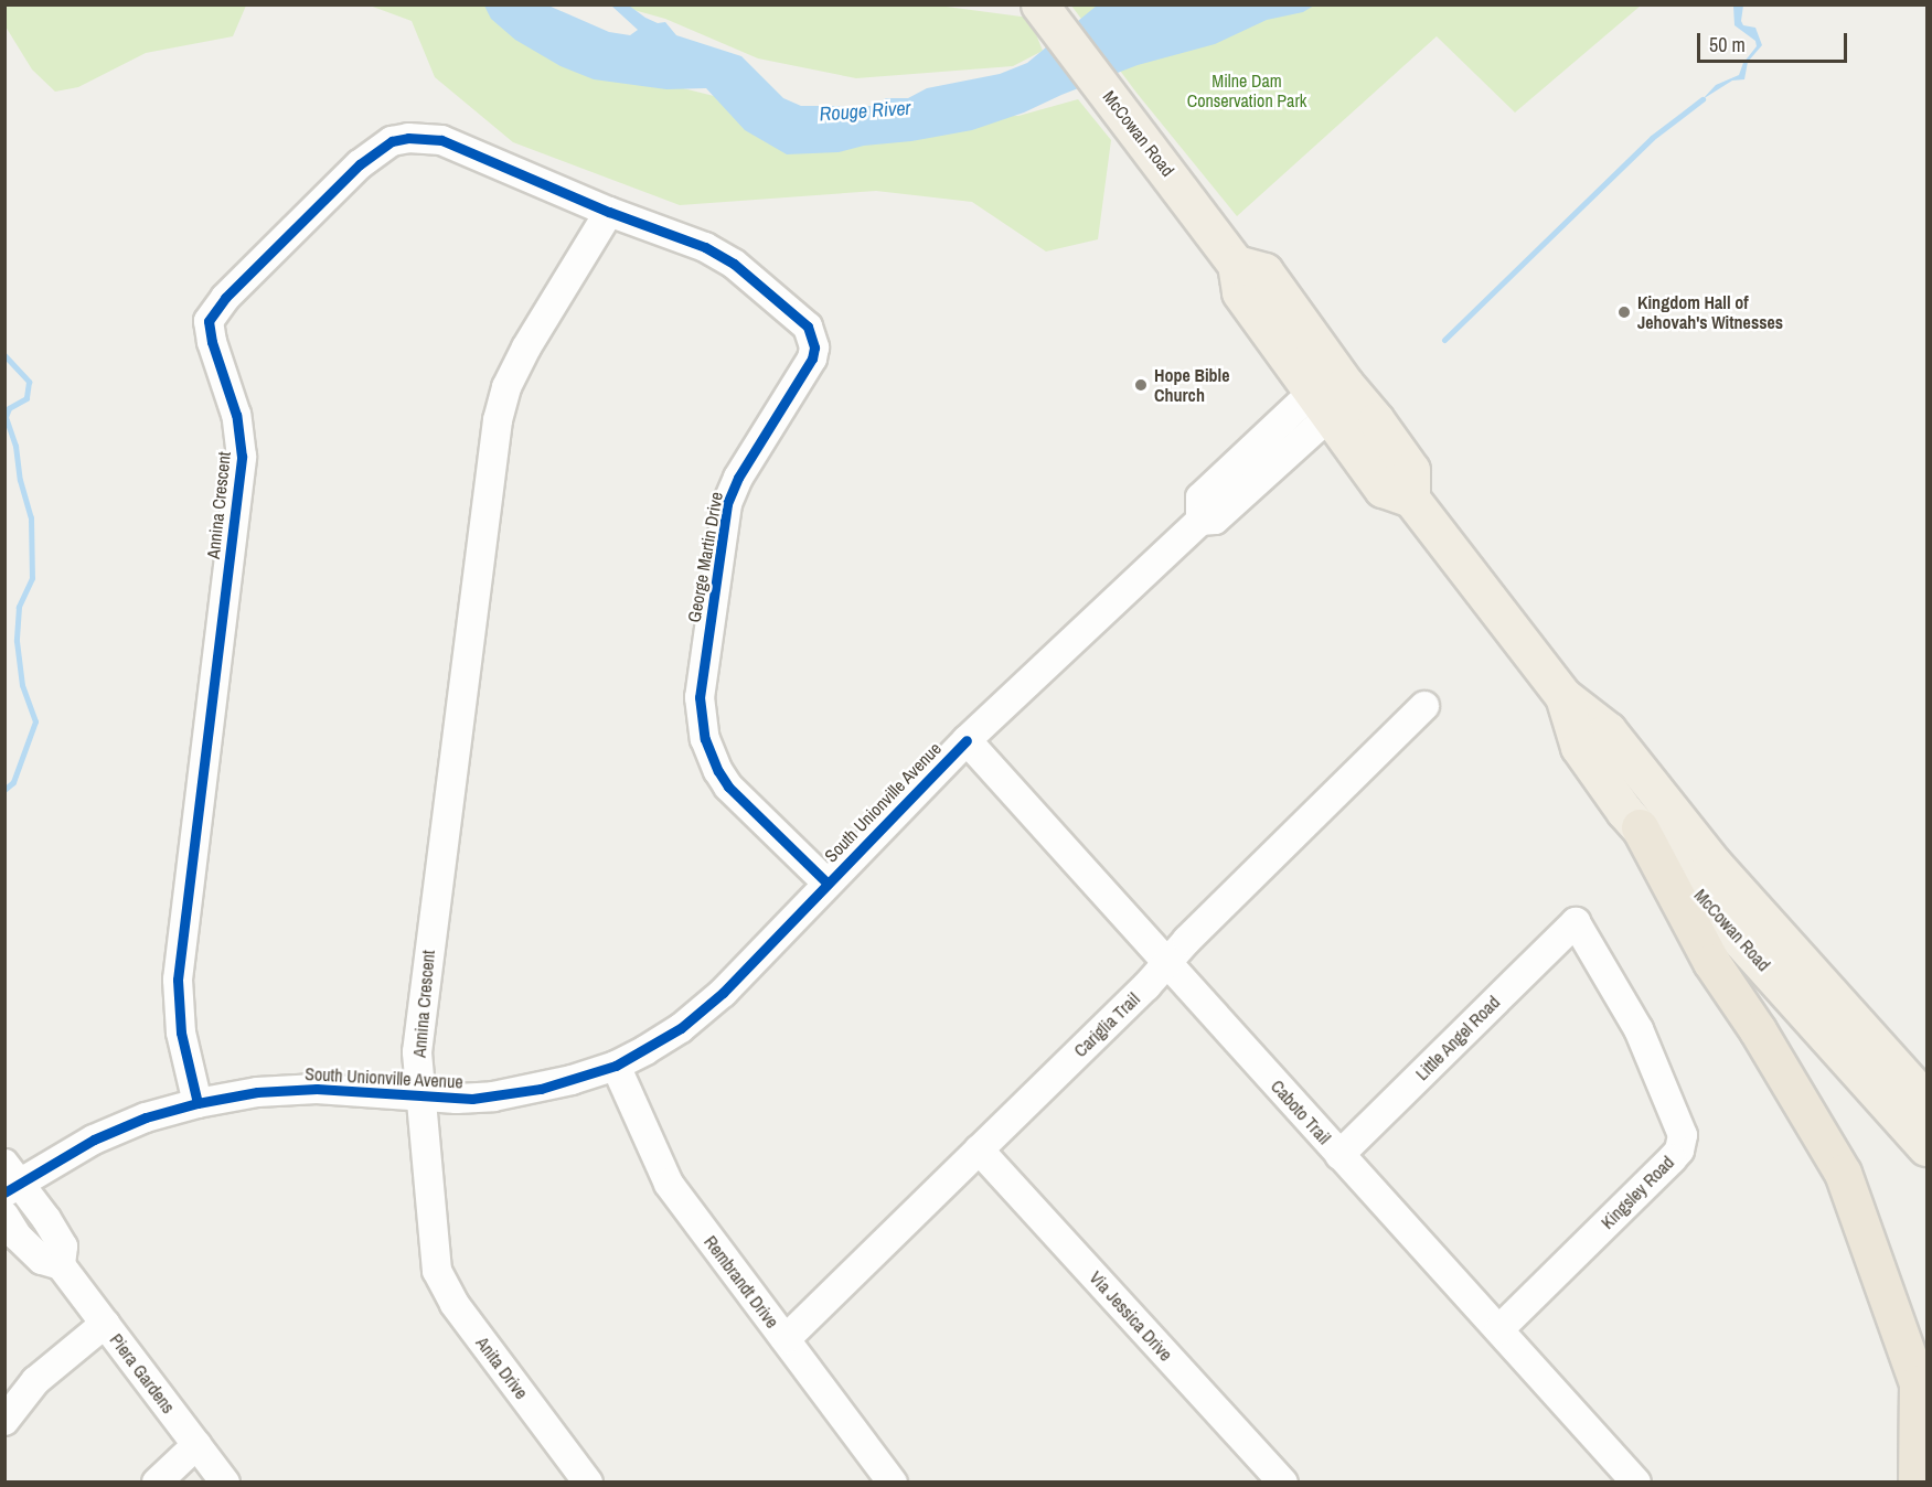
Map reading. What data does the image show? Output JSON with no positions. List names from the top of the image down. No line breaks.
{"streets":{"main road":["McCowan Road"],"street":["Annina Crescent","George Martin Drive","South Unionville Avenue","Cariglia Trail","Little Angel Road","Caboto Trail","Kingsley Road","Rembrandt Drive","Via Jessica Drive","Anita Drive","Piera Gardens"]},"crossings":[["McCowan Road","South Unionville Avenue"],["Annina Crescent","George Martin Drive"],["Annina Crescent","South Unionville Avenue"],["Annina Crescent","Anita Drive"],["George Martin Drive","South Unionville Avenue"],["South Unionville Avenue","Caboto Trail"],["South Unionville Avenue","Rembrandt Drive"],["South Unionville Avenue","Piera Gardens"],["Cariglia Trail","Caboto Trail"],["Cariglia Trail","Rembrandt Drive"],["Cariglia Trail","Via Jessica Drive"],["Little Angel Road","Caboto Trail"],["Little Angel Road","Kingsley Road"],["Caboto Trail","Kingsley Road"]],"water":["Rouge River"],"parks":["Milne Dam Conservation Park"],"places":["Kingdom Hall of Jehovah's Witnesses","Hope Bible Church"],"scale_bar":"50 m"}
